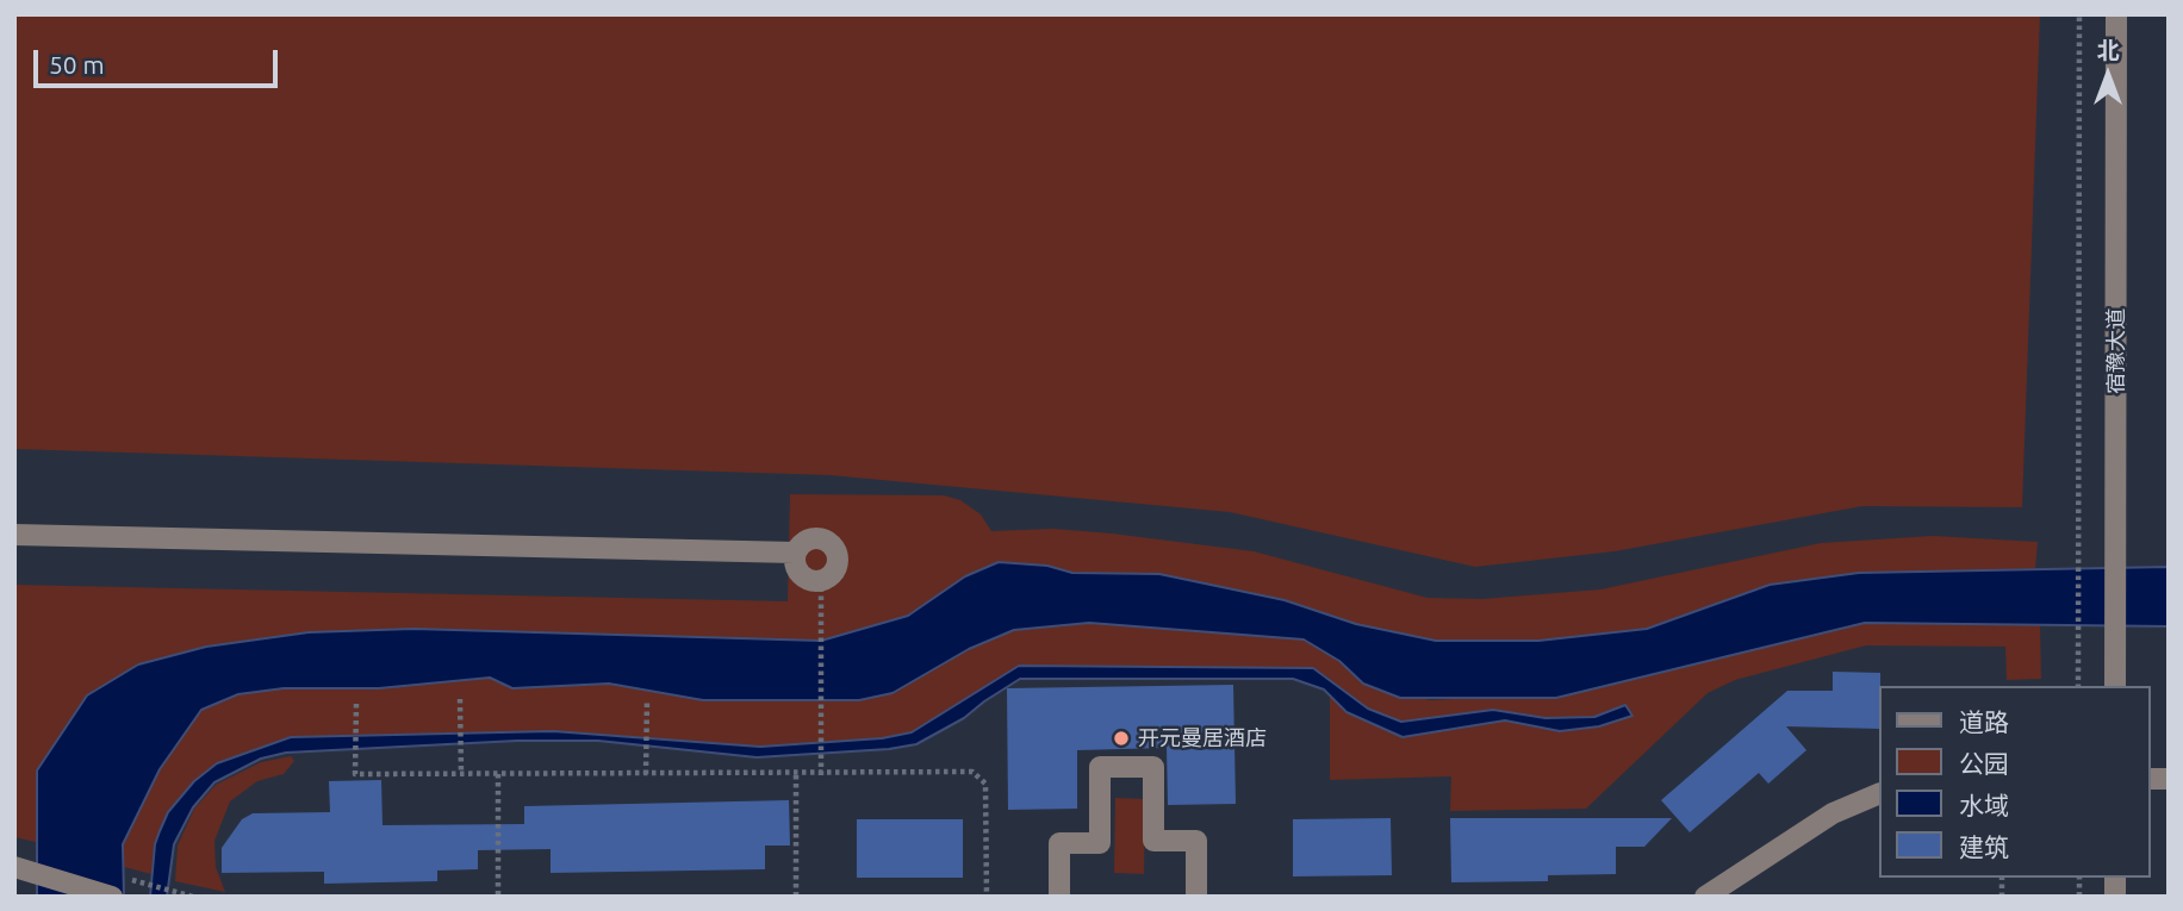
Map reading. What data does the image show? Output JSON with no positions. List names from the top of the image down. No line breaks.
{"streets":{"street":["宿豫大道"]},"places":["开元曼居酒店"],"legend":["道路","公园","水域","建筑"],"scale_bar":"50 m","north":"top"}
